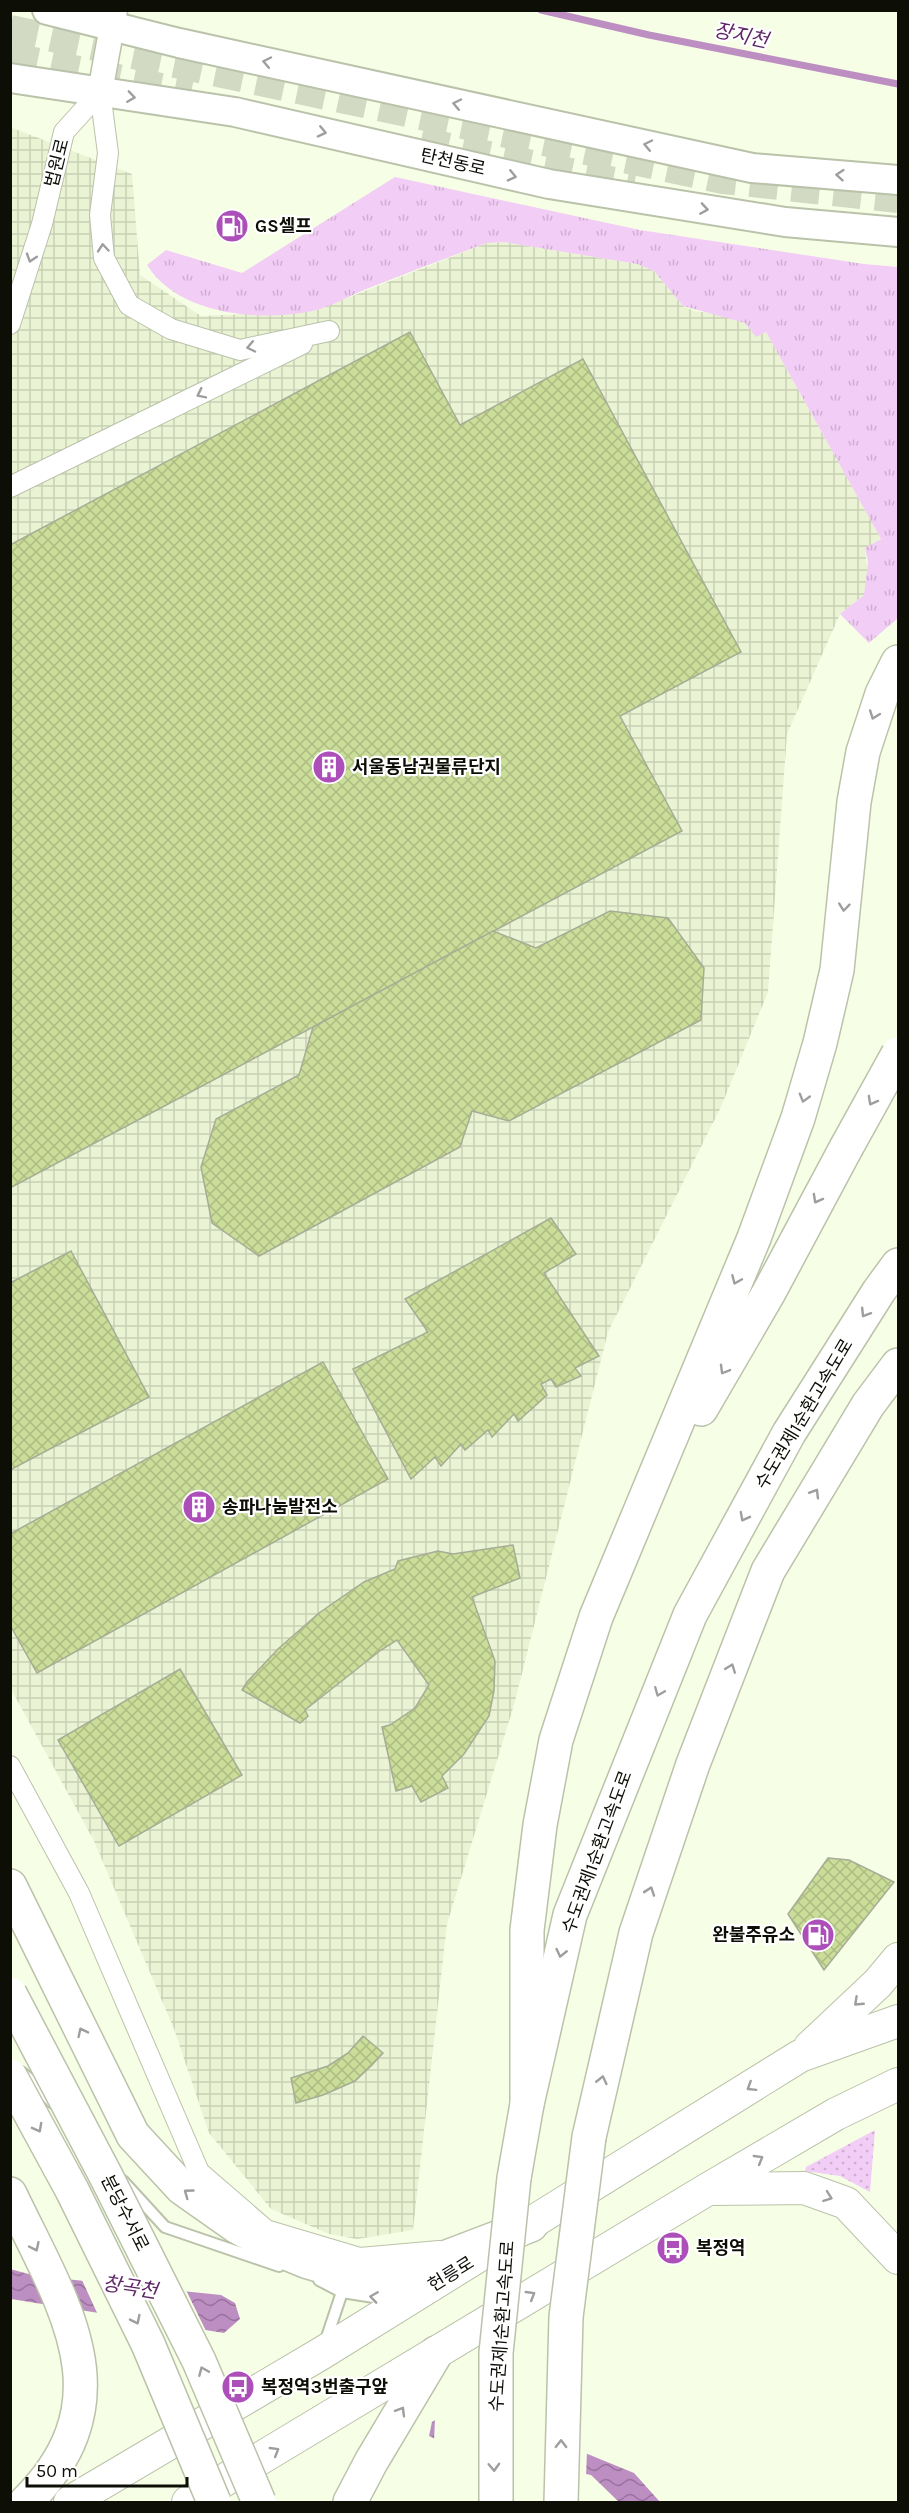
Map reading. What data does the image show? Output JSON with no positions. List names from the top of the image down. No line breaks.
{"streets":{"highway":["수도권제1순환고속도로","분당수서로"],"main road":["탄천동로","헌릉로"],"street":["법원로"]},"crossings":[["탄천동로","법원로"]],"one_way":["법원로"],"water":["장지천","창곡천"],"places":{"fuel station":["GS셀프","완불주유소"],"building":["서울동남권물류단지","송파나눔발전소"],"bus stop":["복정역","복정역3번출구앞"]},"scale_bar":"50 m"}
